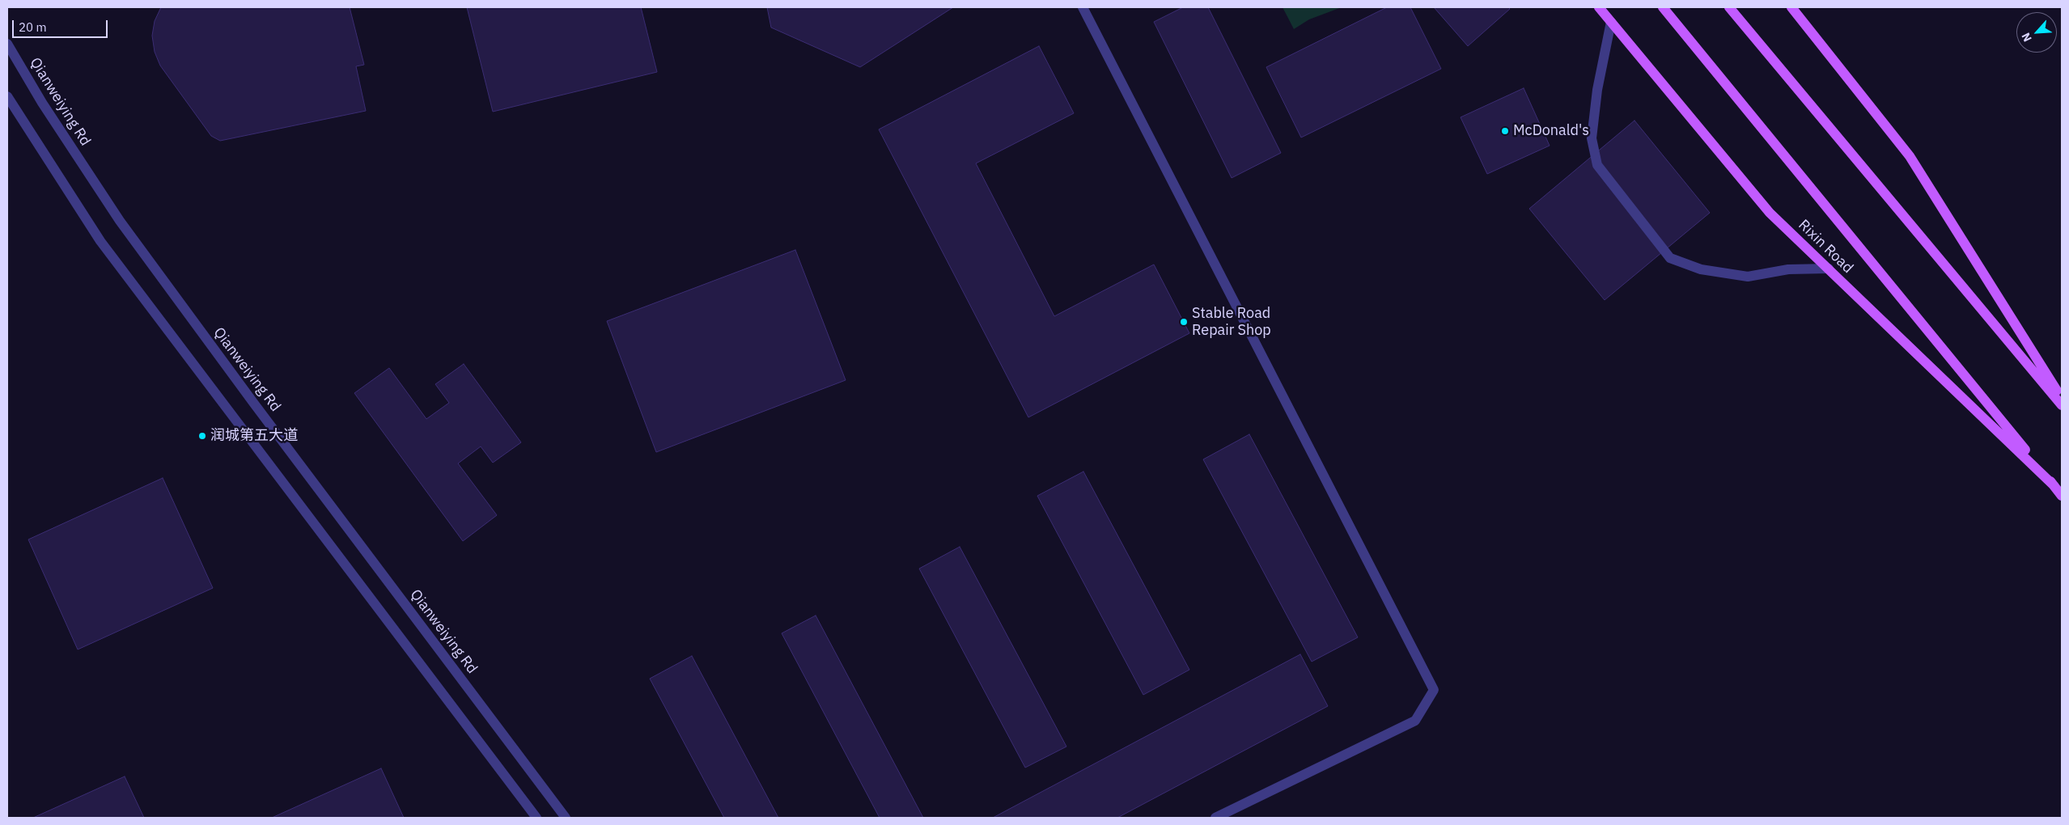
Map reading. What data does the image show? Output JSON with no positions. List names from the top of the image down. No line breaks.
{"streets":{"main road":["Rixin Road"],"street":["Qianweiying Rd"]},"places":["McDonald's","Stable Road Repair Shop","润城第五大道"],"scale_bar":"20 m","north":"bottom left"}
